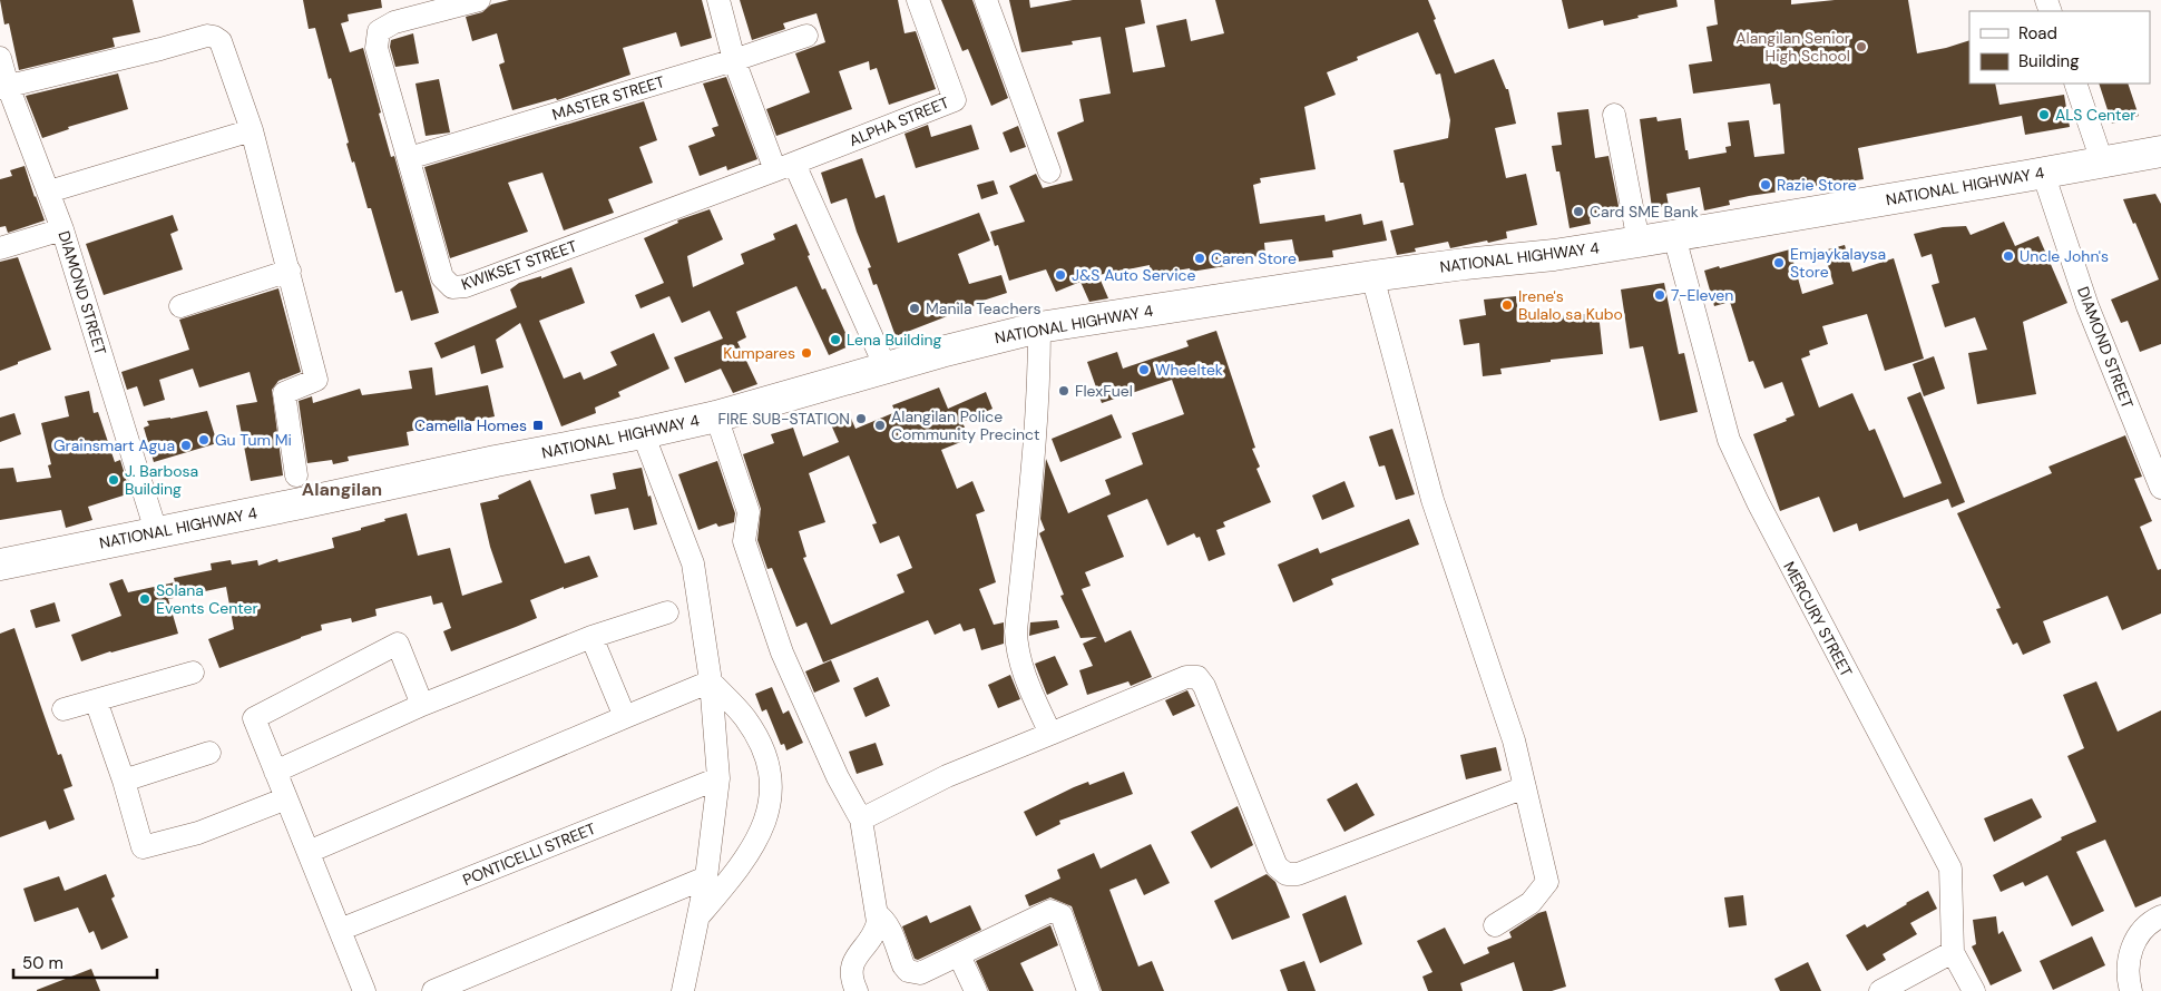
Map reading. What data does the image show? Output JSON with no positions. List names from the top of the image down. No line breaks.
{"streets":{"main road":["NATIONAL HIGHWAY 4"],"street":["MASTER STREET","ALPHA STREET","KWIKSET STREET","DIAMOND STREET","MERCURY STREET","PONTICELLI STREET"]},"crossings":[["MASTER STREET","KWIKSET STREET"],["ALPHA STREET","KWIKSET STREET"],["NATIONAL HIGHWAY 4","DIAMOND STREET"],["NATIONAL HIGHWAY 4","MERCURY STREET"]],"districts":["Alangilan"],"places":{"other":["Alangilan Senior High School","ALS Center","Razie Store","Card SME Bank","Uncle John's","Caren Store","Emjaykalaysa Store","J&S Auto Service","7-Eleven","Irene's Bulalo sa Kubo","Manila Teachers","Lena Building","Kumpares","Wheeltek","FlexFuel","FIRE SUB-STATION","Alangilan Police Community Precinct","Gu Tum Mi","Grainsmart Agua","J. Barbosa Building","Solana Events Center"],"transit":["Camella Homes"]},"legend":["Road","Building"],"scale_bar":"50 m"}
